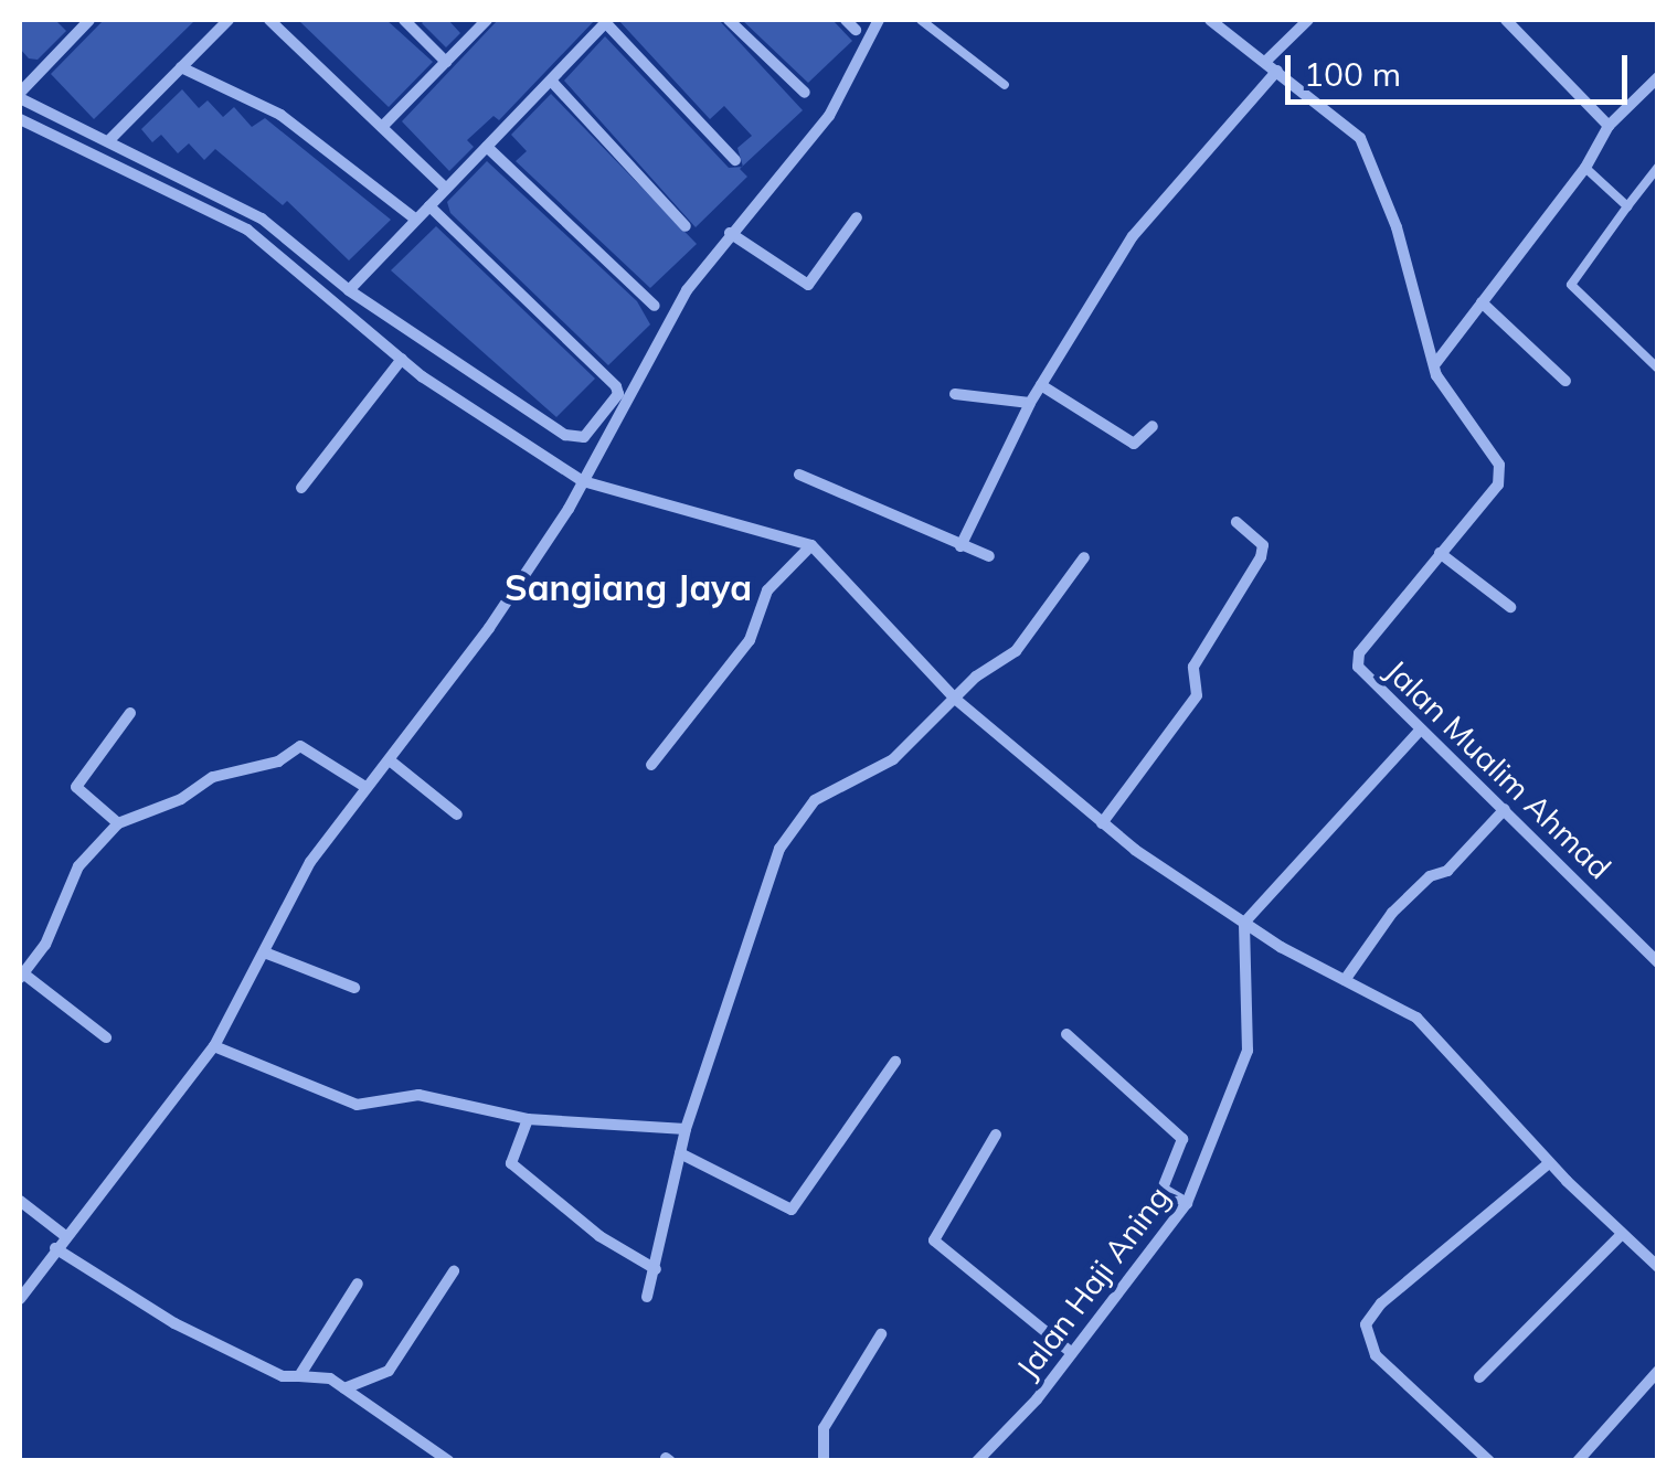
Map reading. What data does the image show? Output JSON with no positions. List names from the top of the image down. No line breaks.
{"streets":{"street":["Jalan Mualim Ahmad","Jalan Haji Aning"]},"districts":["Sangiang Jaya"],"scale_bar":"100 m"}
